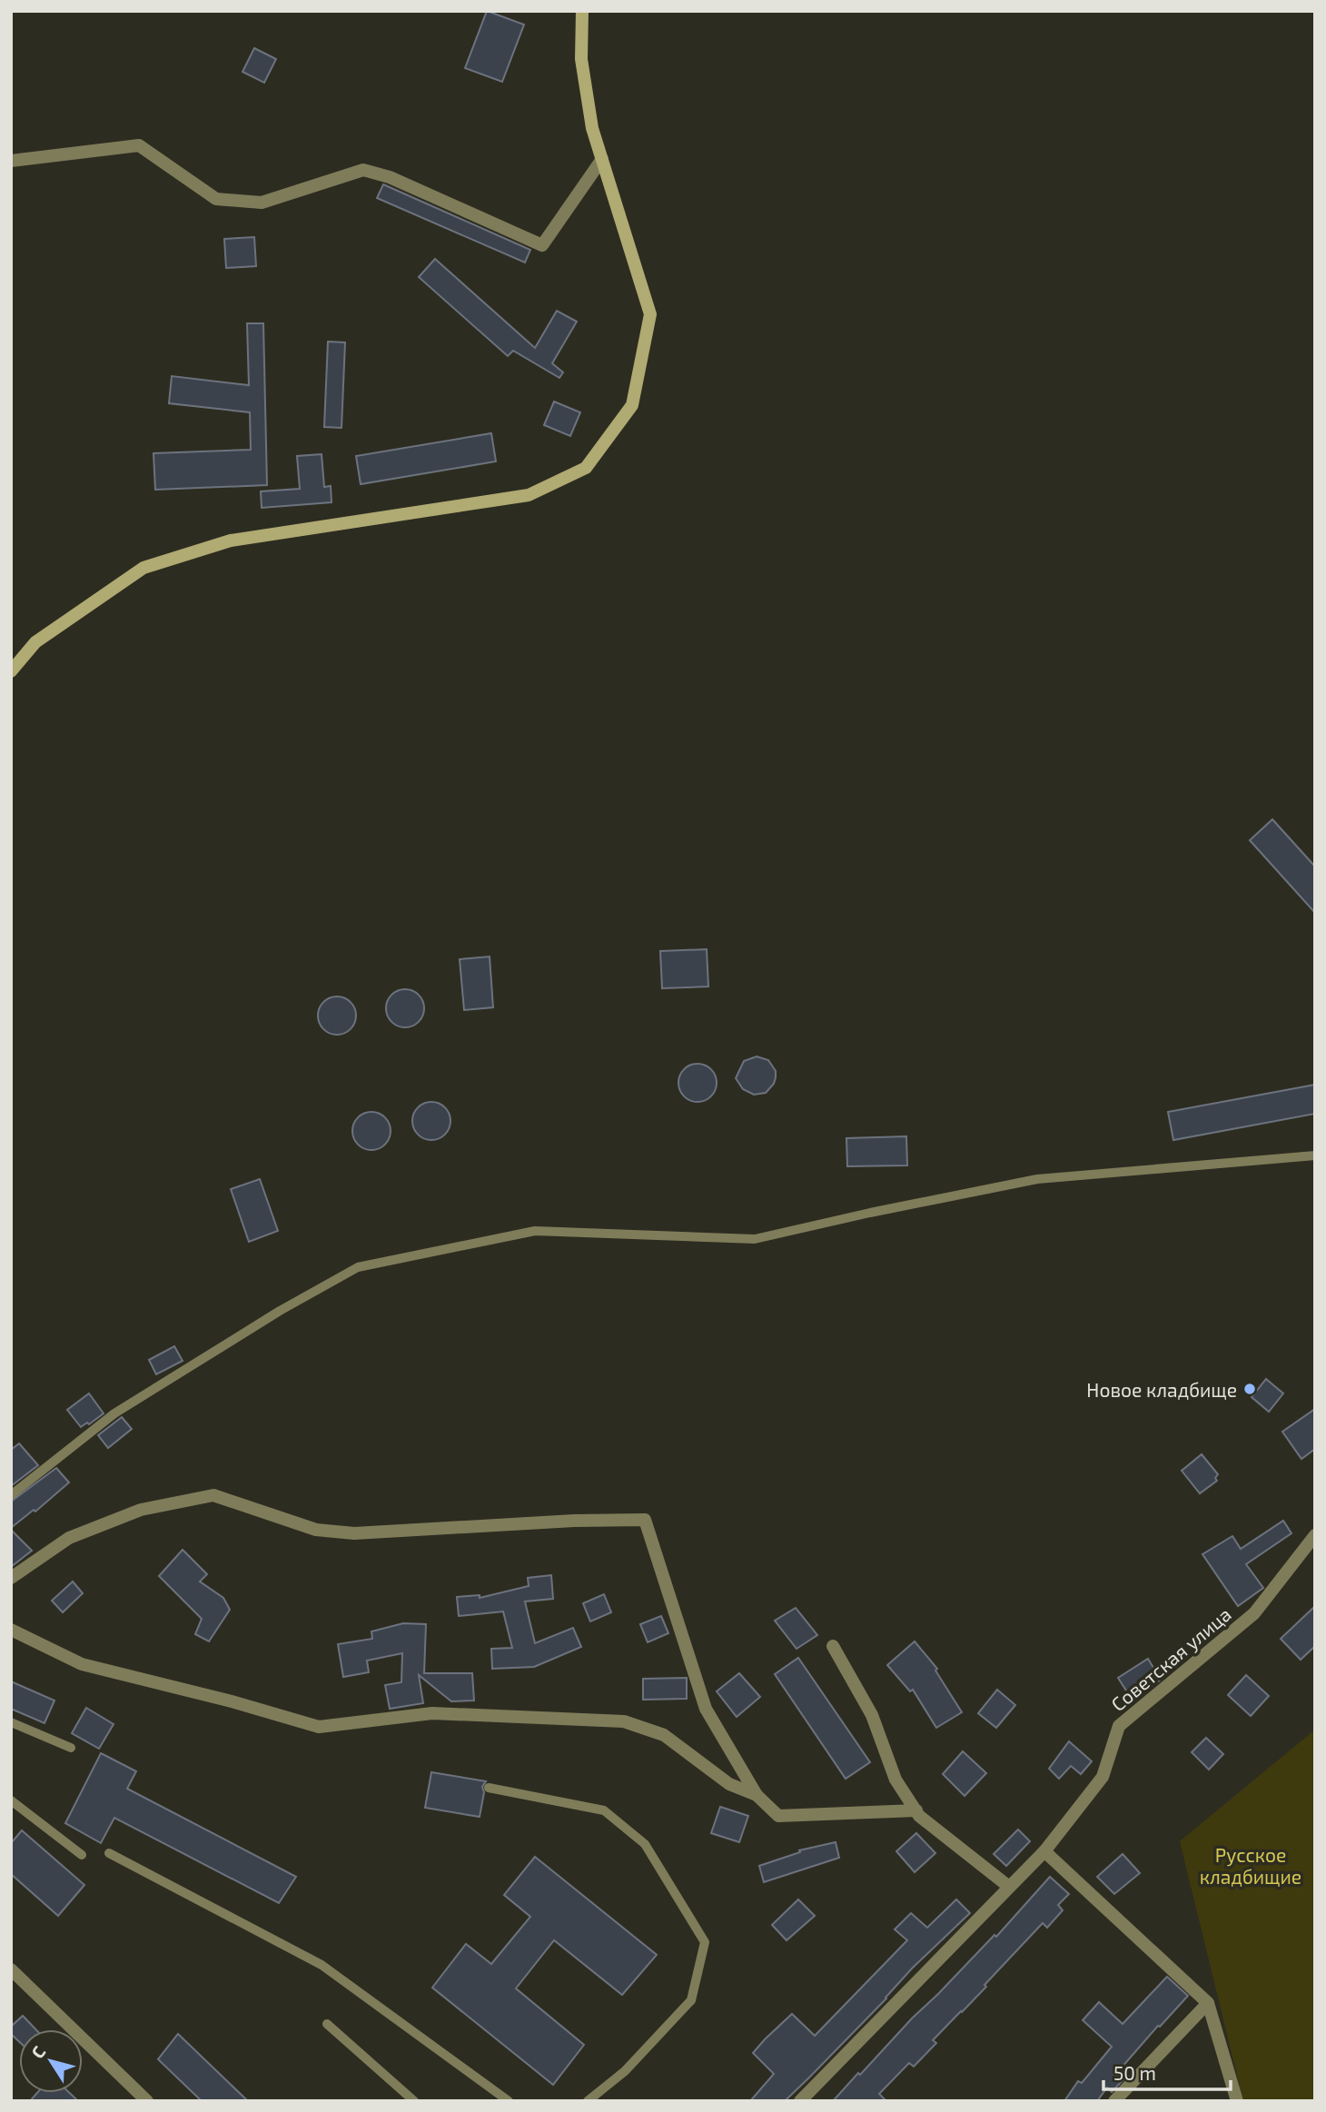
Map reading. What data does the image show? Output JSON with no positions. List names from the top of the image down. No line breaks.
{"streets":{"street":["Советская улица"]},"parks":["Русское кладбищие"],"places":["Новое кладбище"],"scale_bar":"50 m","north":"top left"}
